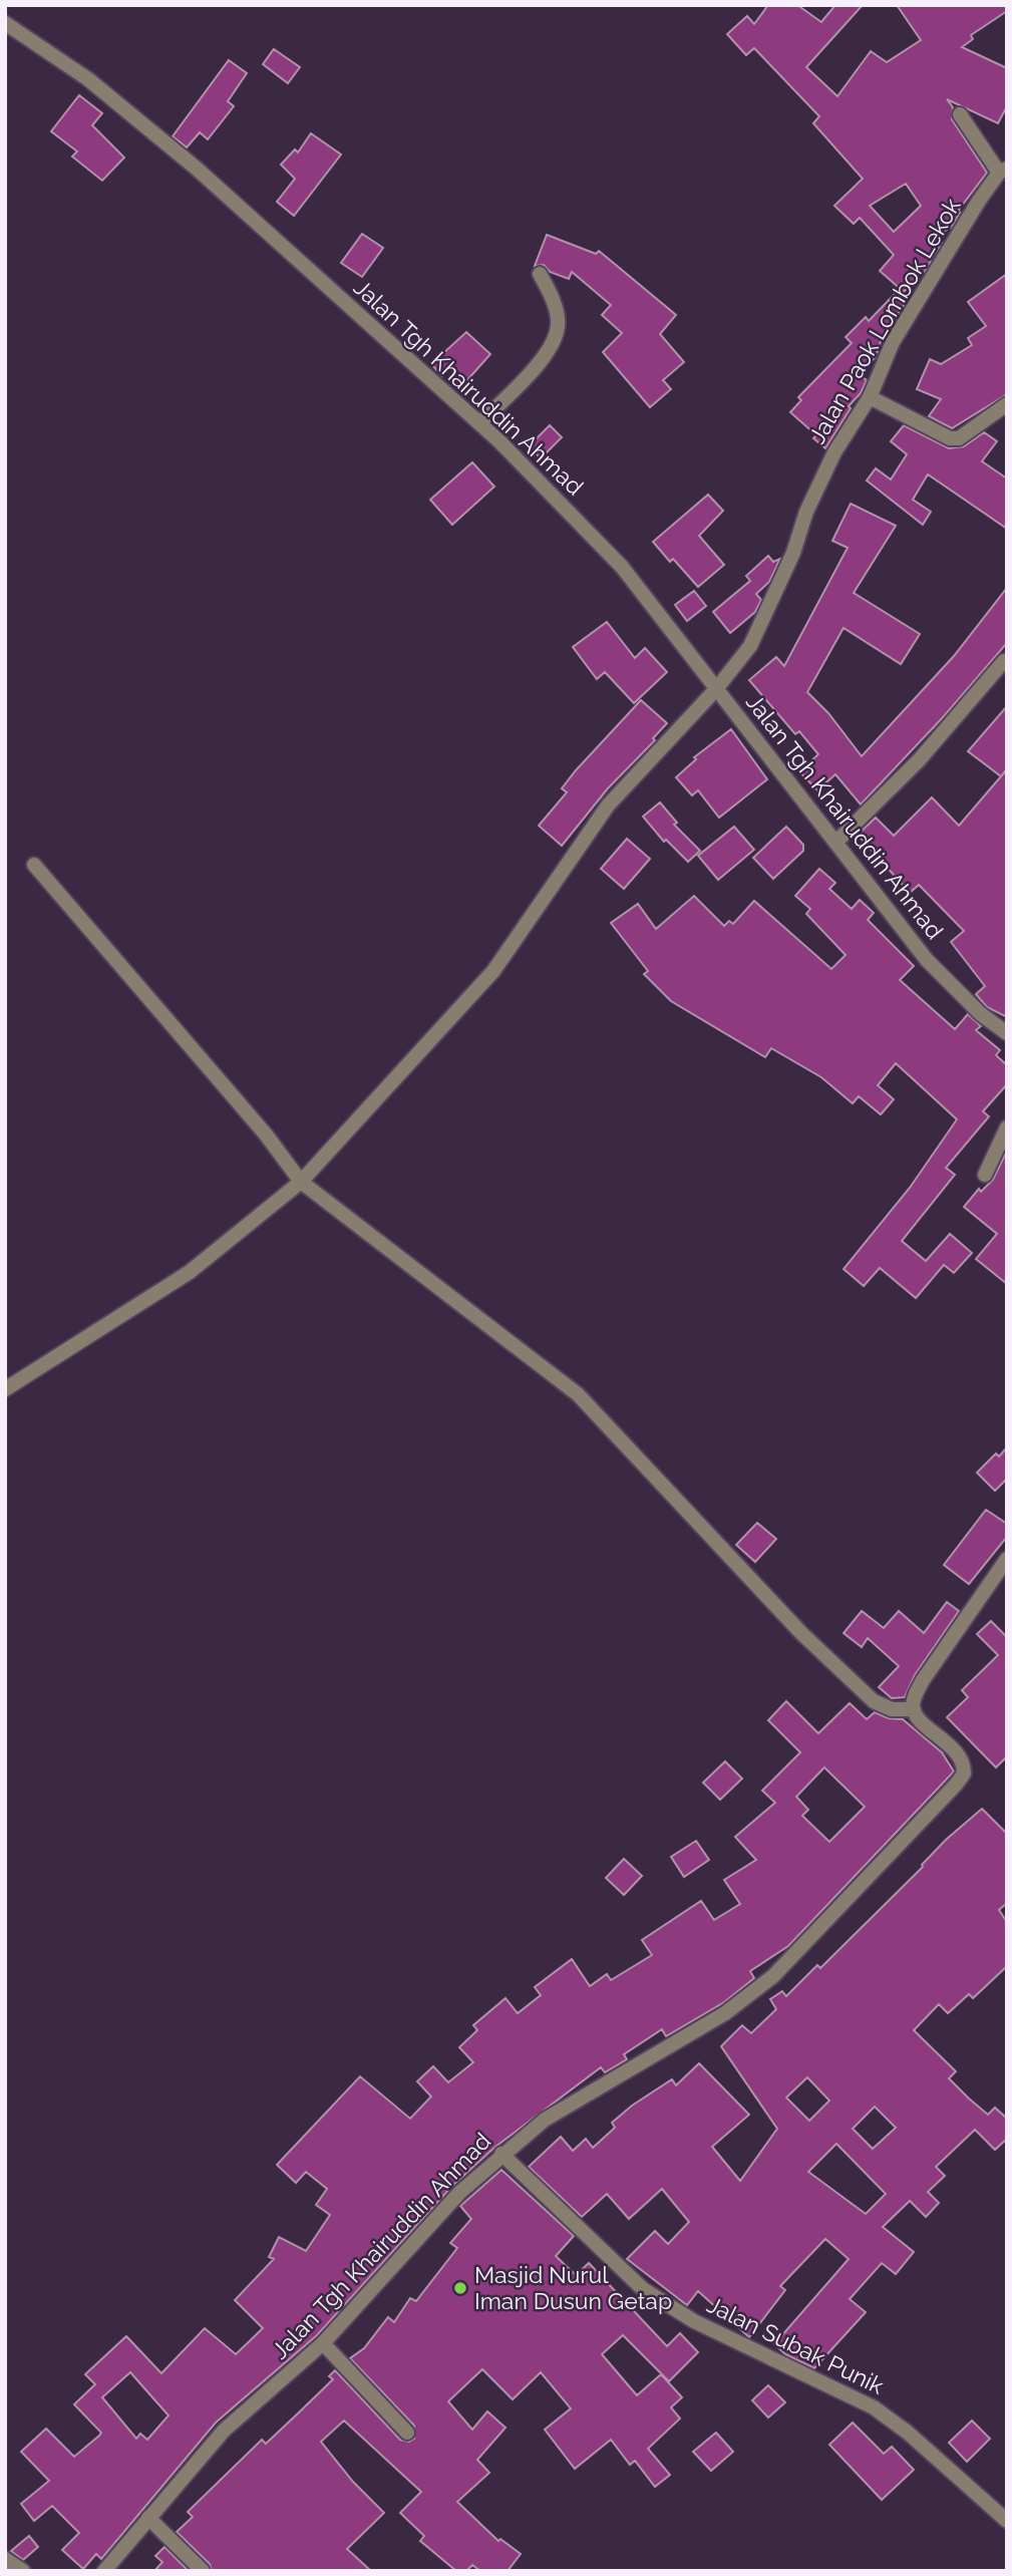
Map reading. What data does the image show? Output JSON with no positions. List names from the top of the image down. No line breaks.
{"streets":{"street":["Jalan Paok Lombok Lekok","Jalan Tgh Khairuddin Ahmad","Jalan Subak Punik"]},"crossings":[["Jalan Paok Lombok Lekok","Jalan Tgh Khairuddin Ahmad"],["Jalan Tgh Khairuddin Ahmad","Jalan Subak Punik"]],"places":["Masjid Nurul Iman Dusun Getap"]}
